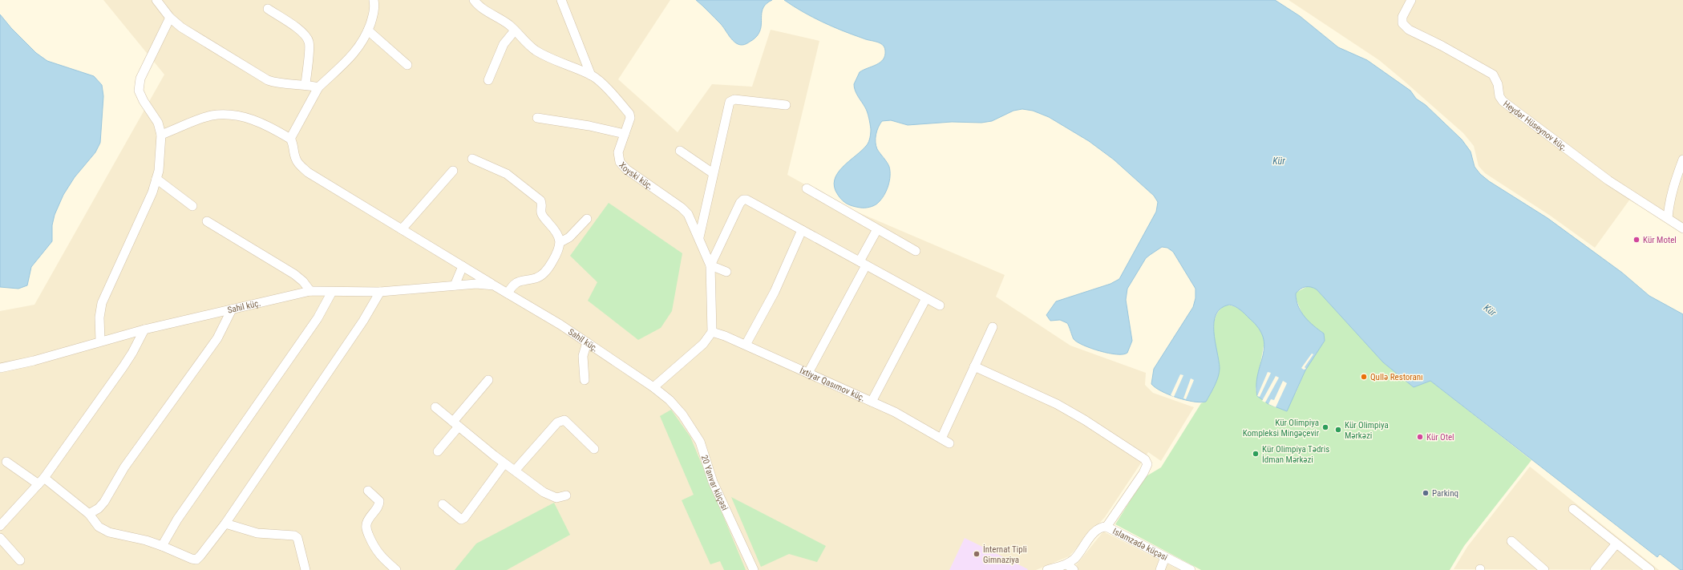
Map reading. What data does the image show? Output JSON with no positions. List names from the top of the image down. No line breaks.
{"streets":{"street":["Heydər Hüseynov küç.","Xoyski küç.","Sahil küç.","İxtiyar Qasımov küç.","20 Yanvar küçəsi","Islamzadə küçəsi"]},"crossings":[["Xoyski küç.","İxtiyar Qasımov küç."],["Sahil küç.","20 Yanvar küçəsi"]],"water":["Kür"],"places":["Kür Motel","Qullə Restoranı","Kür Olimpiya Kompleksi Mingəçevir","Kür Olimpiya Mərkəzi","Kür Otel","Kür Olimpiya Tədris İdman Mərkəzi","Parkinq","İnternat Tipli Gimnaziya"]}
